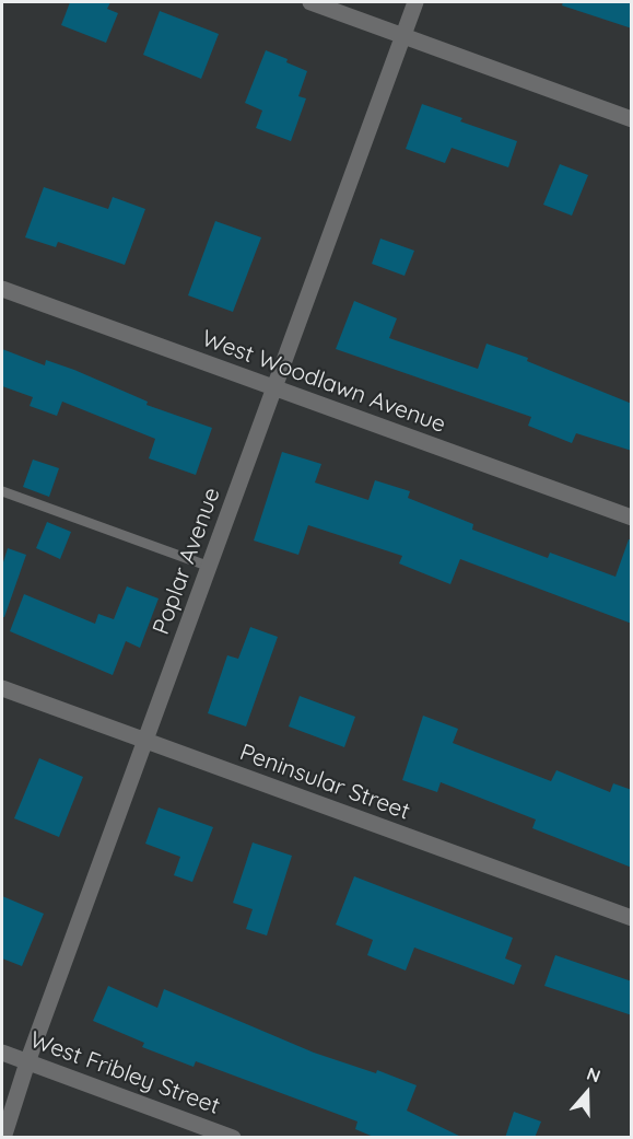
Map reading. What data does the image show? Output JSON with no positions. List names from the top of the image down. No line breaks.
{"streets":{"street":["West Woodlawn Avenue","Poplar Avenue","Peninsular Street","West Fribley Street"]},"crossings":[["West Woodlawn Avenue","Poplar Avenue"],["Poplar Avenue","Peninsular Street"],["Poplar Avenue","West Fribley Street"]],"north":"top"}
